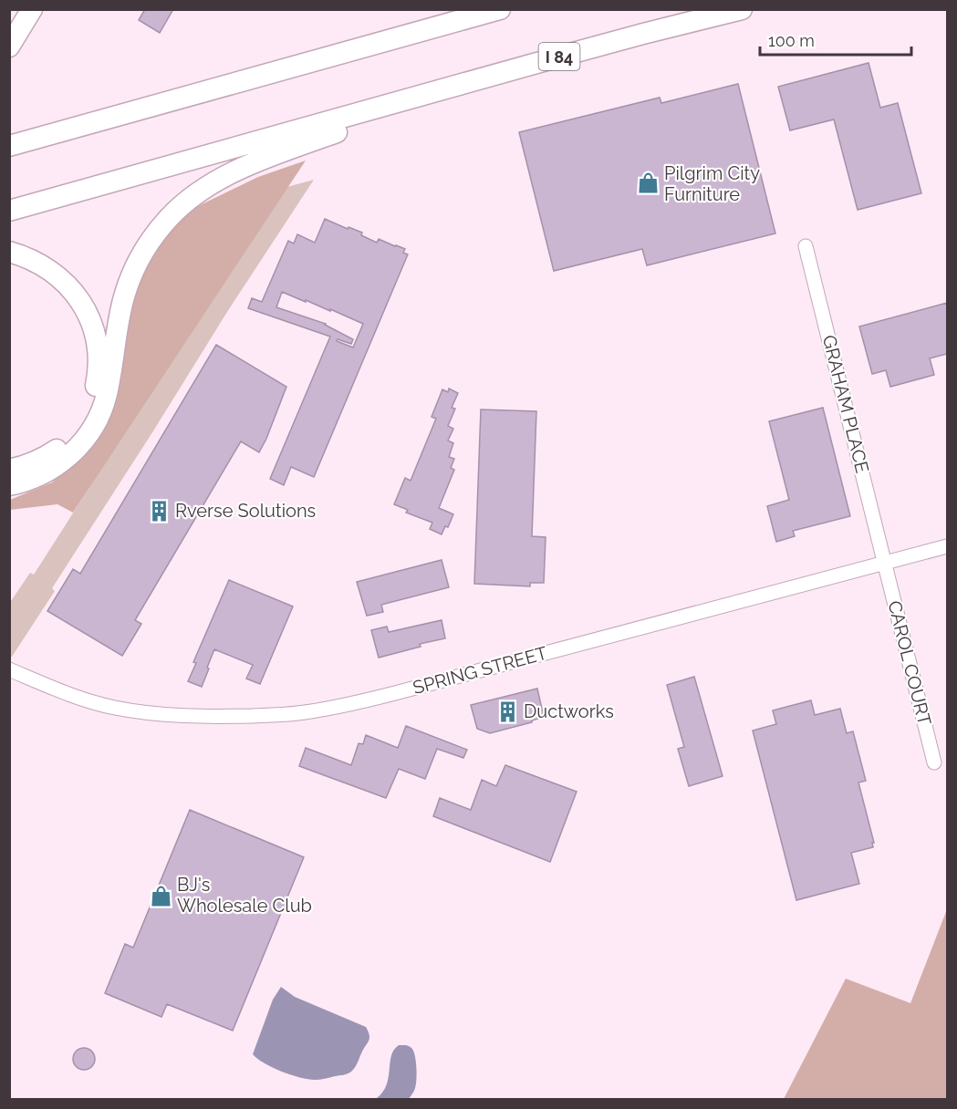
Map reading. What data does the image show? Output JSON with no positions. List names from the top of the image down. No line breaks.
{"streets":{"highway":["I 84"],"street":["GRAHAM PLACE","CAROL COURT","SPRING STREET"]},"crossings":[["GRAHAM PLACE","CAROL COURT"],["GRAHAM PLACE","SPRING STREET"],["CAROL COURT","SPRING STREET"]],"places":{"shop":["Pilgrim City Furniture","BJ's Wholesale Club"],"building":["Rverse Solutions","Ductworks"]},"scale_bar":"100 m"}
